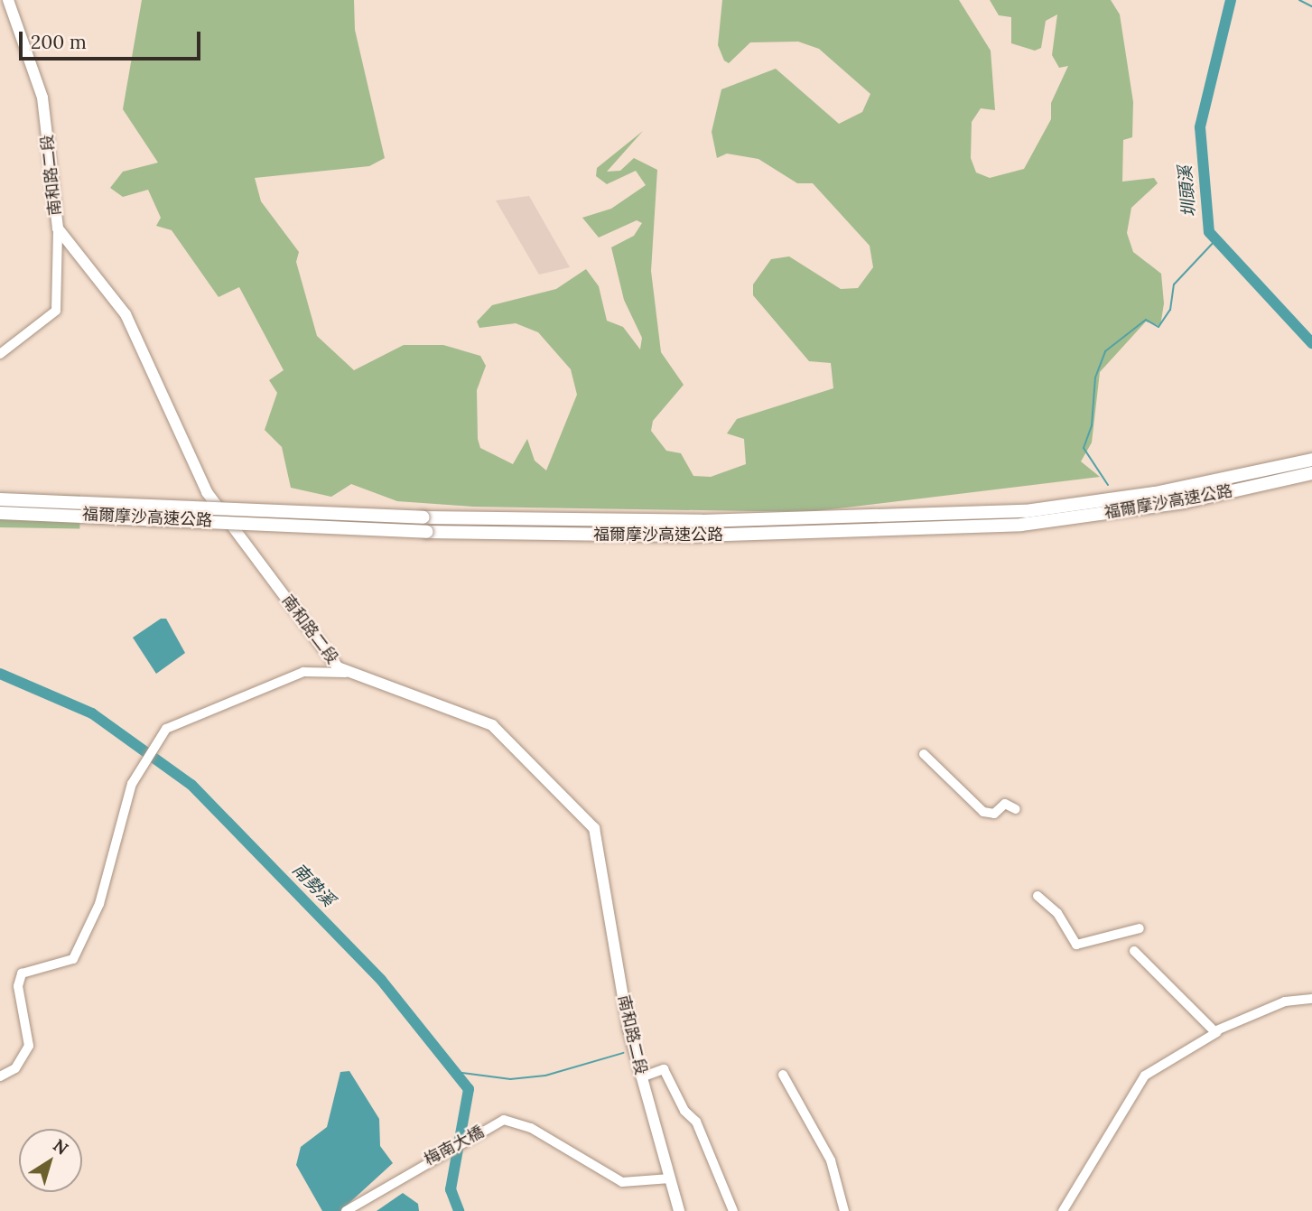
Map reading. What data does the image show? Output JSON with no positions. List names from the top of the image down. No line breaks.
{"streets":{"highway":["福爾摩沙高速公路"],"main road":["南和路二段"],"street":["梅南大橋"]},"crossings":[["南和路二段","梅南大橋"]],"water":["圳頭溪","南勢溪"],"scale_bar":"200 m","north":"top right"}
